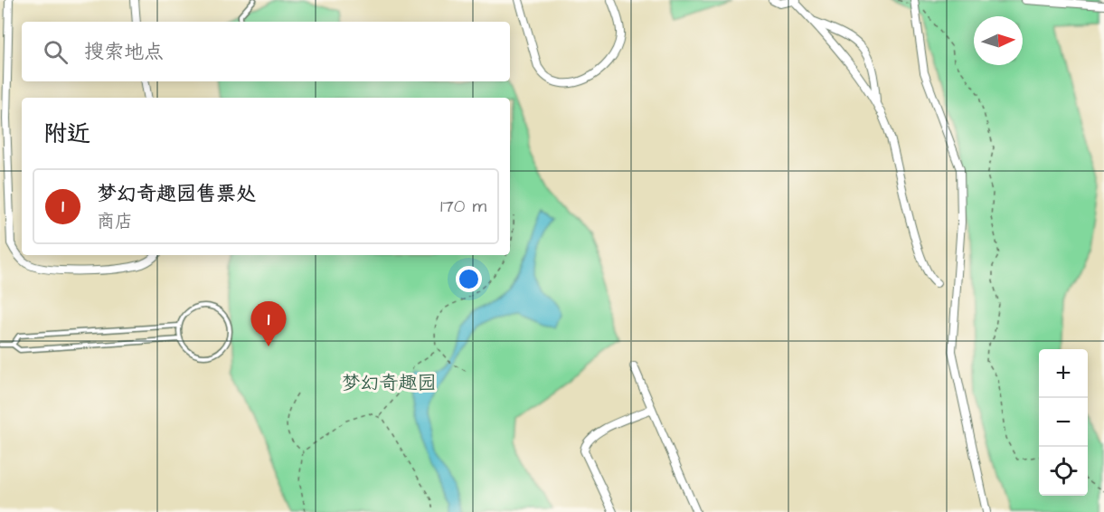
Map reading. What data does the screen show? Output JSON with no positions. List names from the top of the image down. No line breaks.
{"parks":["梦幻奇趣园"],"north":"right","page":{"search":"搜索地点","heading":"附近","list":[{"mark":"1","name":"梦幻奇趣园售票处","note":"商店","value":"170 m"}],"pins":"1","map_buttons":["+","−"]}}
